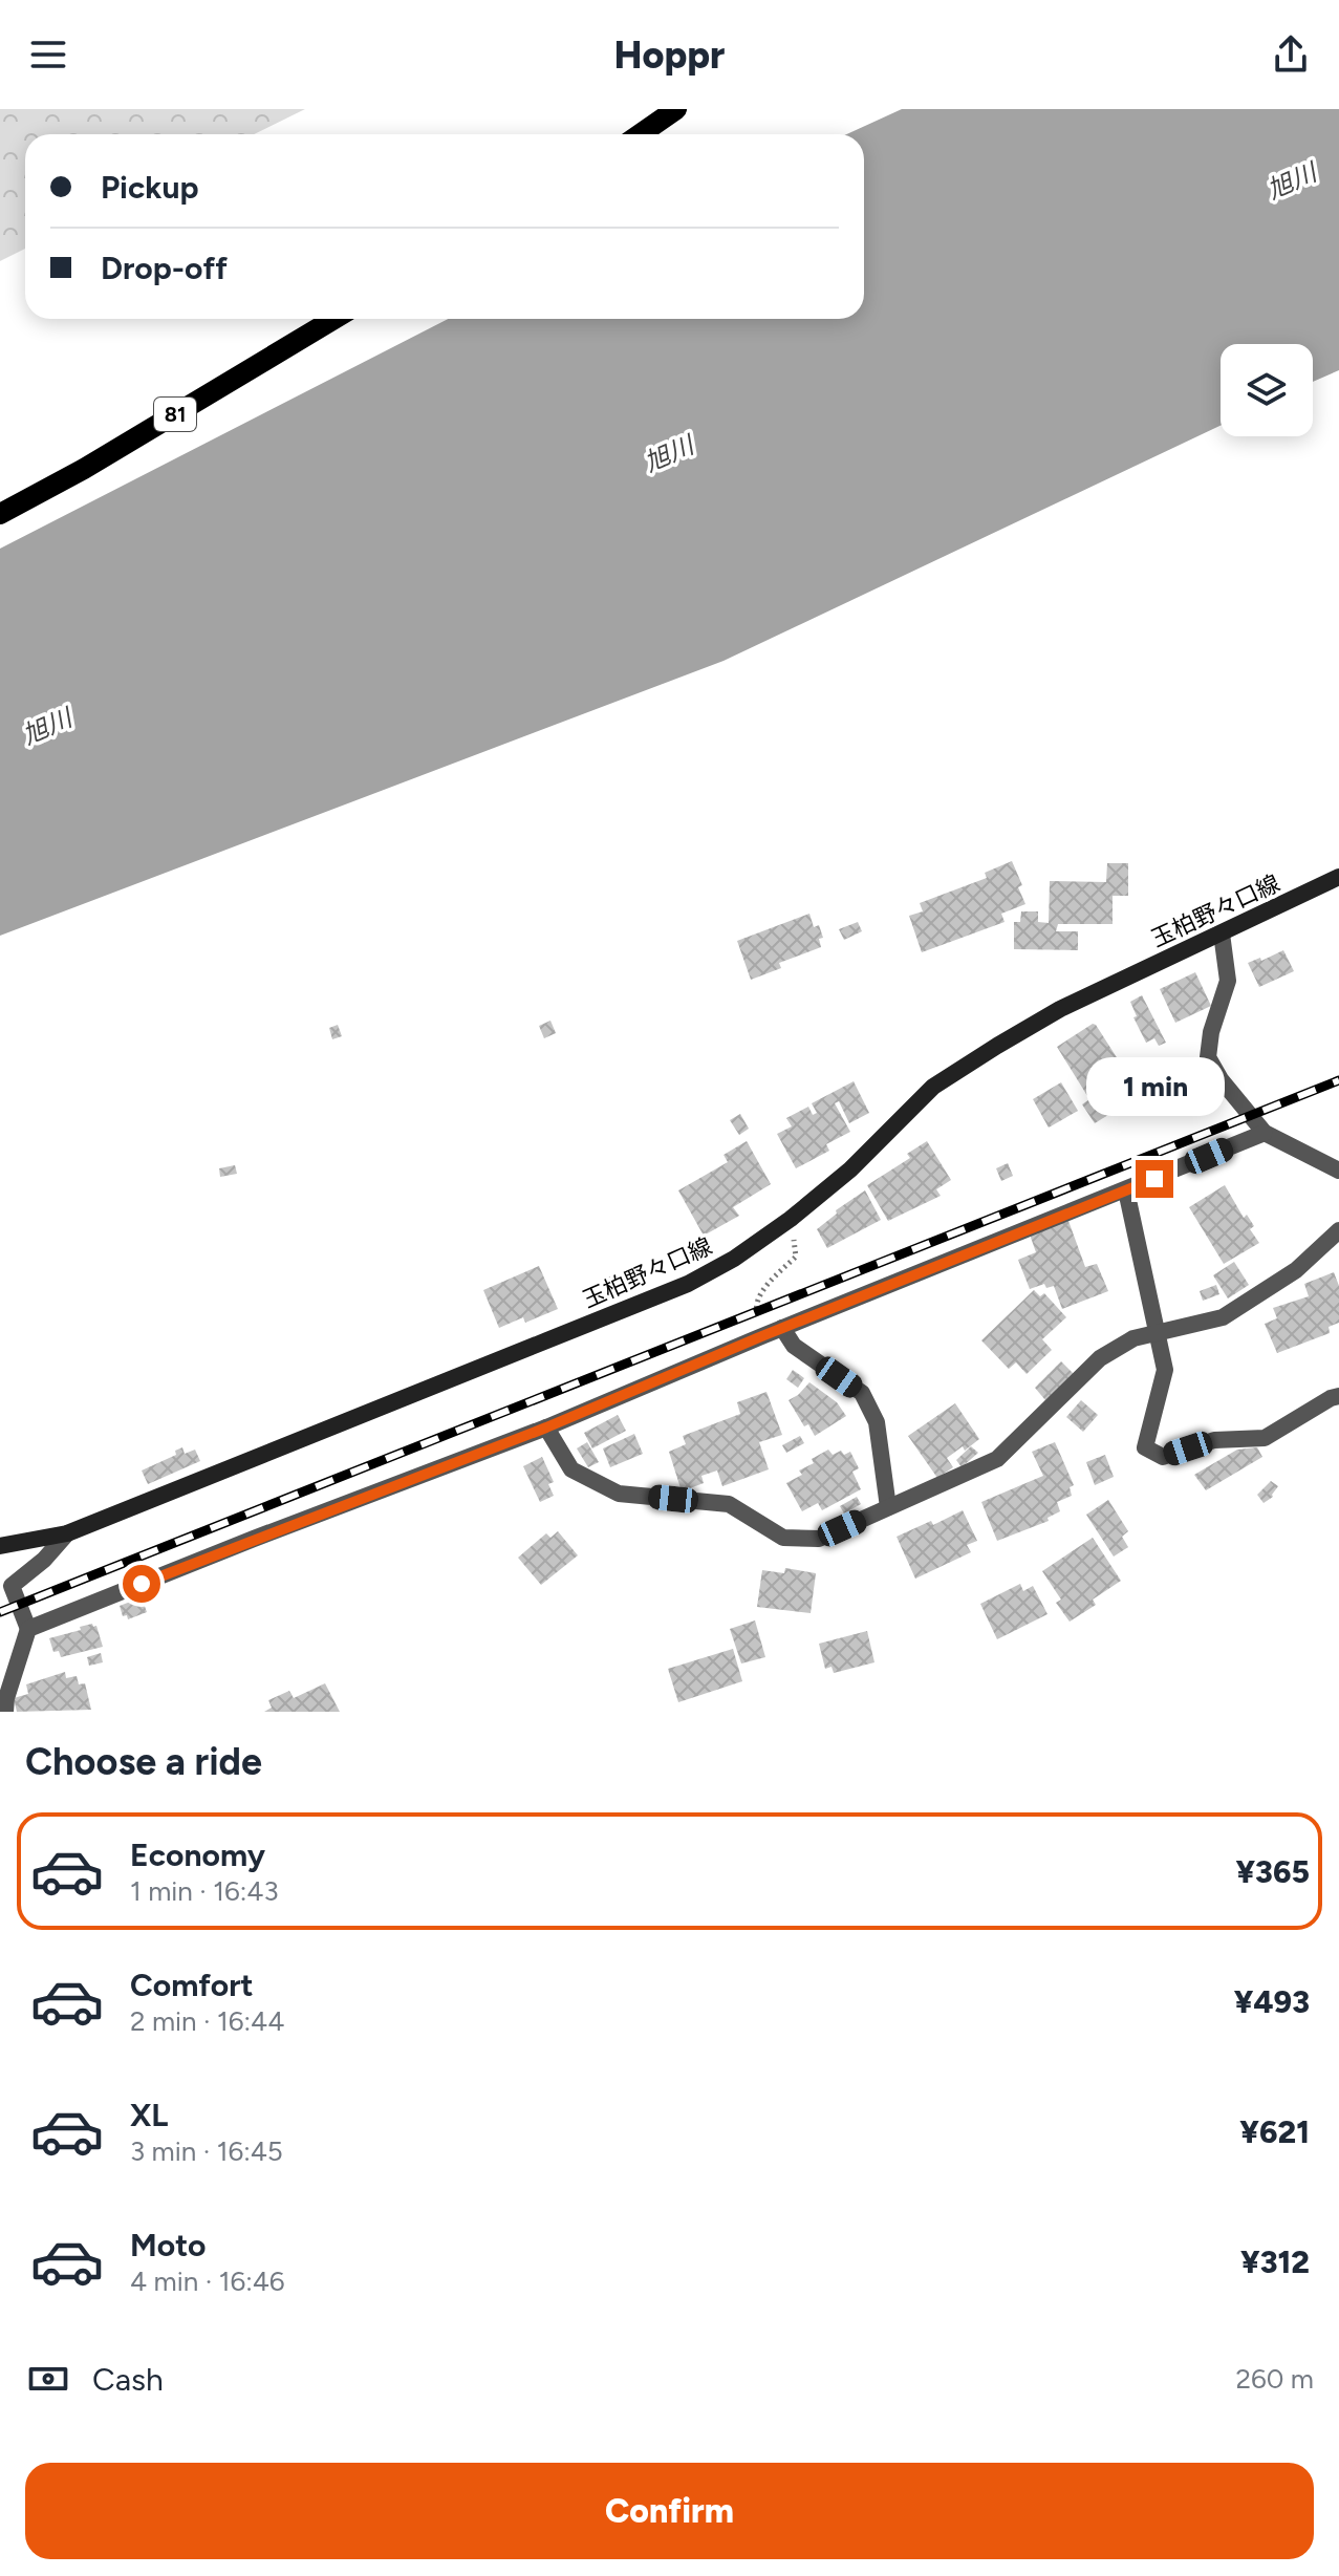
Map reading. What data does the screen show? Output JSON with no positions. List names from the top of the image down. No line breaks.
{"streets":{"main road":["81","玉柏野々口線"]},"water":["旭川"],"page":{"header":"Hoppr","banner":["Pickup","Drop-off"],"bubble":"1 min","heading":"Choose a ride","list":[{"name":"Economy","note":"1 min · 16:43","value":"¥365"},{"name":"Comfort","note":"2 min · 16:44","value":"¥493"},{"name":"XL","note":"3 min · 16:45","value":"¥621"},{"name":"Moto","note":"4 min · 16:46","value":"¥312"}],"pay":["Cash","260 m"],"buttons":"Confirm"}}
